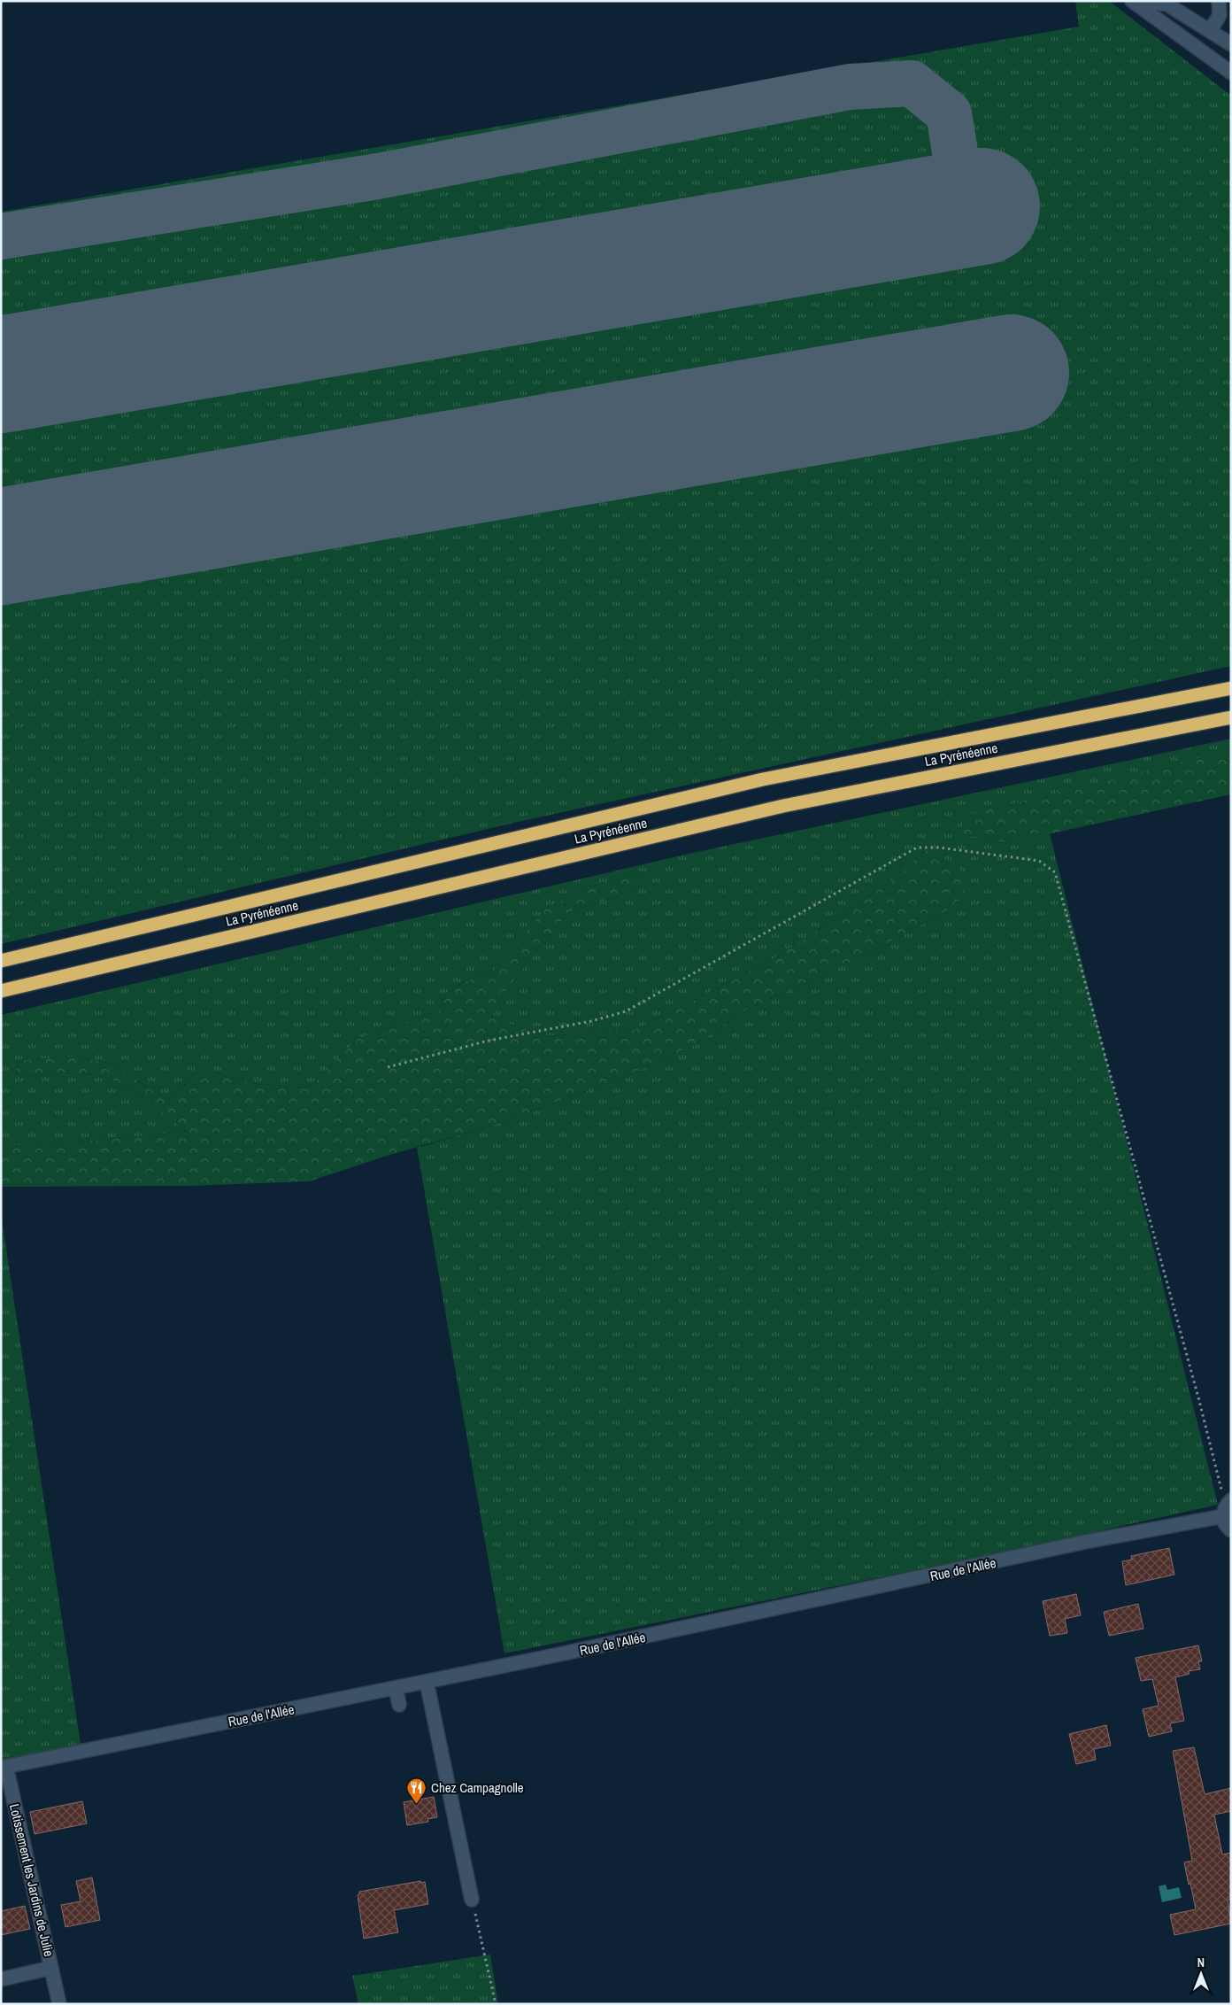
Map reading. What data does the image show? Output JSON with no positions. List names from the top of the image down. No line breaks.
{"streets":{"highway":["La Pyrénéenne"],"street":["Rue de l'Allée","Lotissement les Jardins de Julie"]},"crossings":[["Rue de l'Allée","Lotissement les Jardins de Julie"]],"places":{"restaurant":["Chez Campagnolle"]},"north":"top"}
